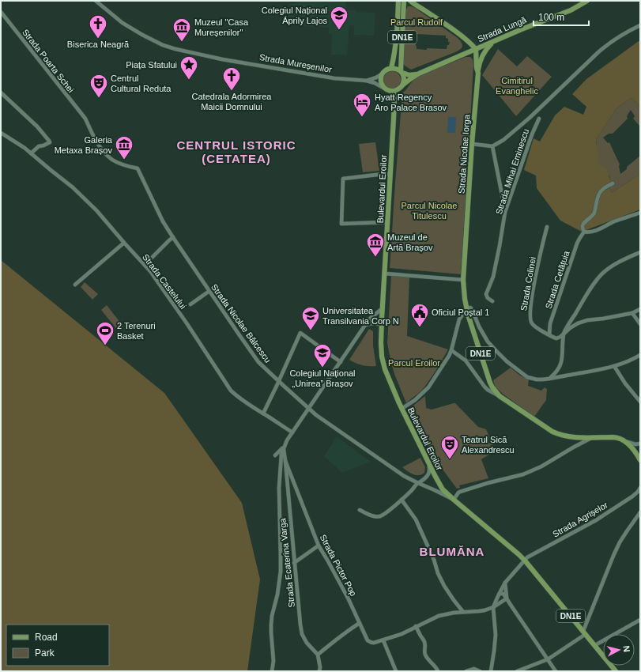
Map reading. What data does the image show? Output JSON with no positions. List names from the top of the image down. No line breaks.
{"streets":{"main road":["Strada Lungă","DN1E","Strada Nicolae Iorga","Bulevardul Eroilor"],"street":["Strada Poarta Schei","Strada Mureșenilor","Strada Mihai Eminescu","Strada Cetățuia","Strada Castelului","Strada Colinei","Strada Nicolae Bălcescu","Strada Agrișelor","Strada Ecaterina Varga","Strada Pictor Pop"]},"crossings":[["Strada Lungă","DN1E"],["Strada Lungă","Strada Nicolae Iorga"],["DN1E","Strada Mureșenilor"],["DN1E","Strada Nicolae Iorga"],["DN1E","Bulevardul Eroilor"],["DN1E","Strada Nicolae Bălcescu"],["DN1E","Strada Agrișelor"],["Strada Poarta Schei","Strada Nicolae Bălcescu"],["Strada Mureșenilor","Bulevardul Eroilor"],["Bulevardul Eroilor","Strada Nicolae Bălcescu"],["Strada Cetățuia","Strada Colinei"],["Strada Ecaterina Varga","Strada Pictor Pop"]],"districts":["CENTRUL ISTORIC (CETATEA)","BLUMĂNA"],"parks":["Parcul Rudolf","Cimitirul Evanghelic","Parcul Nicolae Titulescu","Parcul Eroilor"],"places":{"school or university":["Colegiul Național Áprily Lajos","Universitatea Transilvania Corp N","Colegiul Național „Unirea” Brașov"],"church":["Biserica Neagră","Catedrala Adormirea Maicii Domnului"],"museum":["Muzeul \"Casa Mureșenilor\"","Galeria Metaxa Brașov","Muzeul de Artă Brașov"],"place":["Piața Sfatului"],"theatre":["Centrul Cultural Reduta","Teatrul Sică Alexandrescu"],"hotel":["Hyatt Regency Aro Palace Brasov"],"public building":["Oficiul Poștal 1"],"sports":["2 Terenuri Basket"]},"legend":["Road","Park"],"scale_bar":"100 m","north":"right"}
